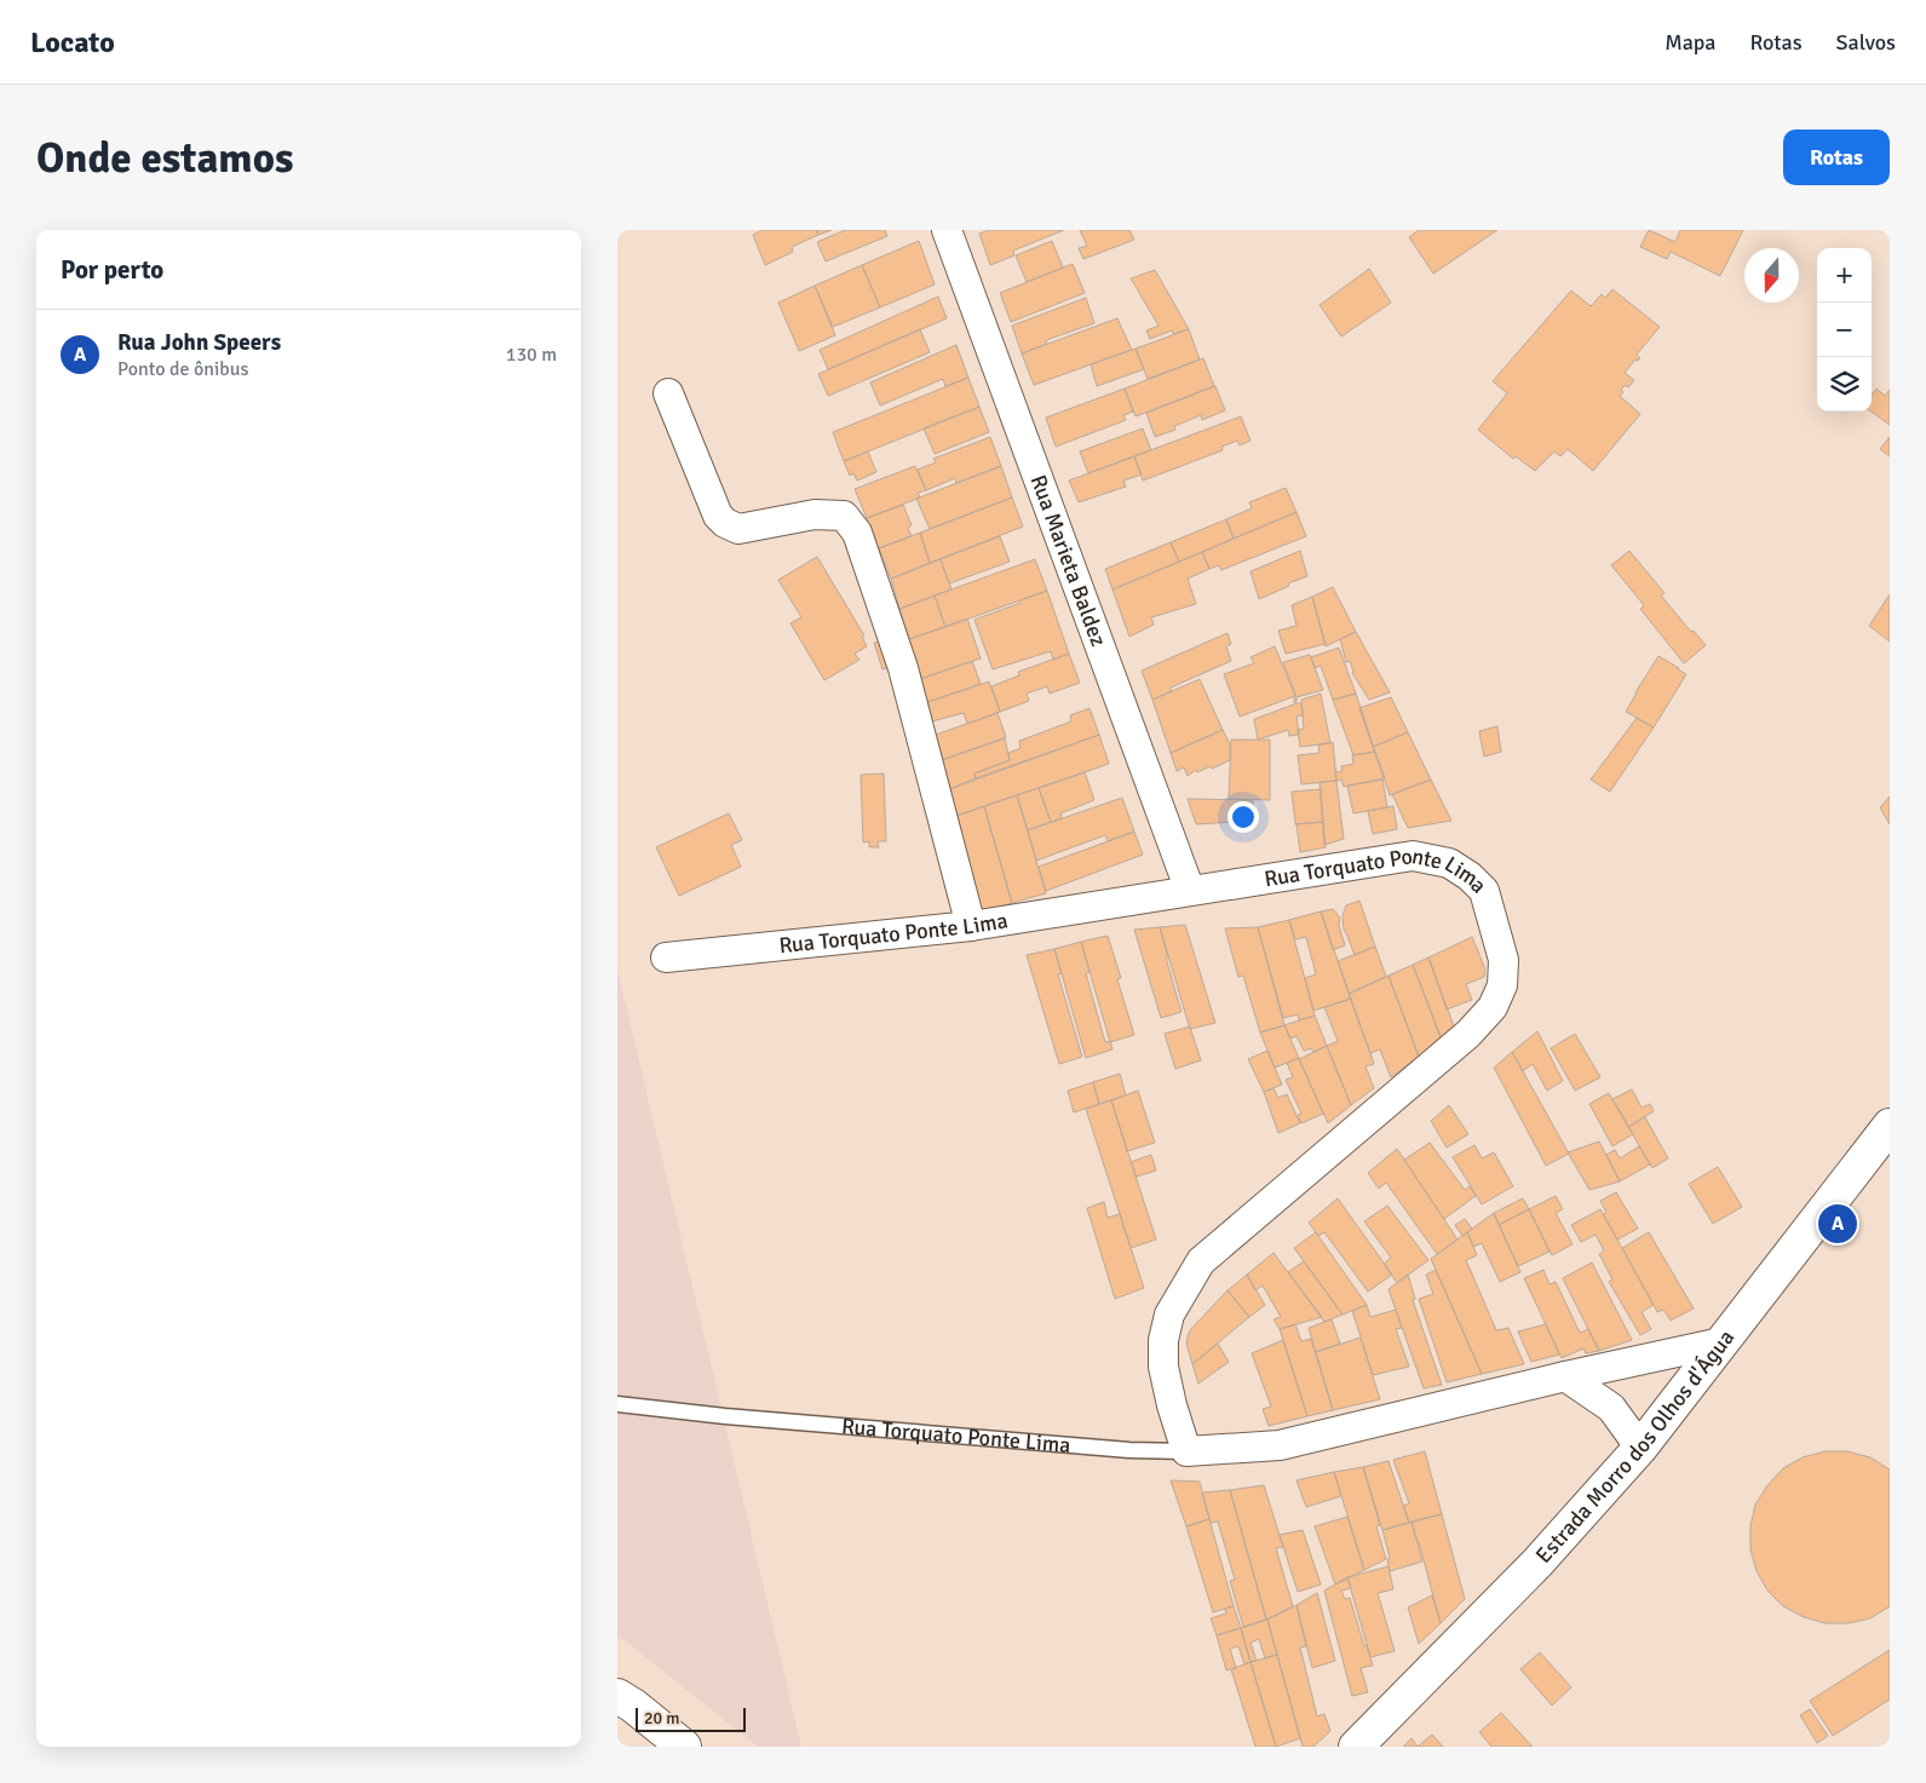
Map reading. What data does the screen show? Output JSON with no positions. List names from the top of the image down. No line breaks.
{"streets":{"main road":["Estrada Morro dos Olhos d'Água"],"street":["Rua Marieta Baldez","Rua Torquato Ponte Lima"]},"crossings":[["Rua Marieta Baldez","Rua Torquato Ponte Lima"],["Rua Torquato Ponte Lima","Estrada Morro dos Olhos d'Água"]],"scale_bar":"20 m","north":"bottom","page":{"header":"Locato","nav":["Mapa","Rotas","Salvos"],"buttons":"Rotas","title":"Onde estamos","heading":"Por perto","map_buttons":["+","−"],"list":[{"mark":"A","name":"Rua John Speers","note":"Ponto de ônibus","value":"130 m"}],"pins":"A","scale":"20 m"}}
